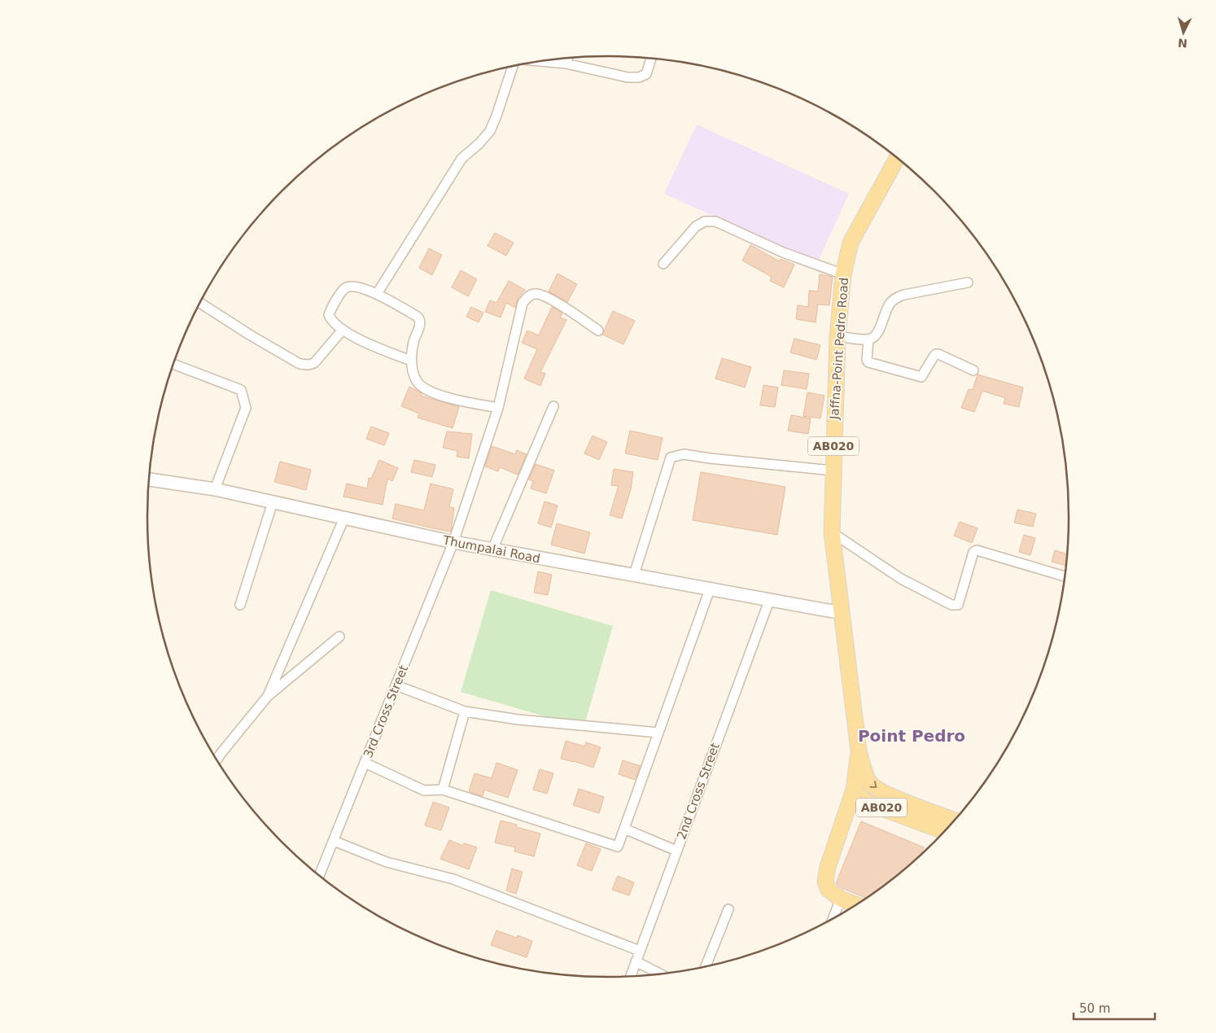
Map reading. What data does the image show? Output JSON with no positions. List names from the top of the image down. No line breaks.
{"streets":{"main road":["Jaffna-Point Pedro Road","AB020"],"street":["Thumpalai Road","3rd Cross Street","2nd Cross Street"]},"crossings":[["Jaffna-Point Pedro Road","AB020"],["Jaffna-Point Pedro Road","Thumpalai Road"],["Thumpalai Road","3rd Cross Street"],["Thumpalai Road","2nd Cross Street"]],"districts":["Point Pedro"],"scale_bar":"50 m","north":"bottom"}
